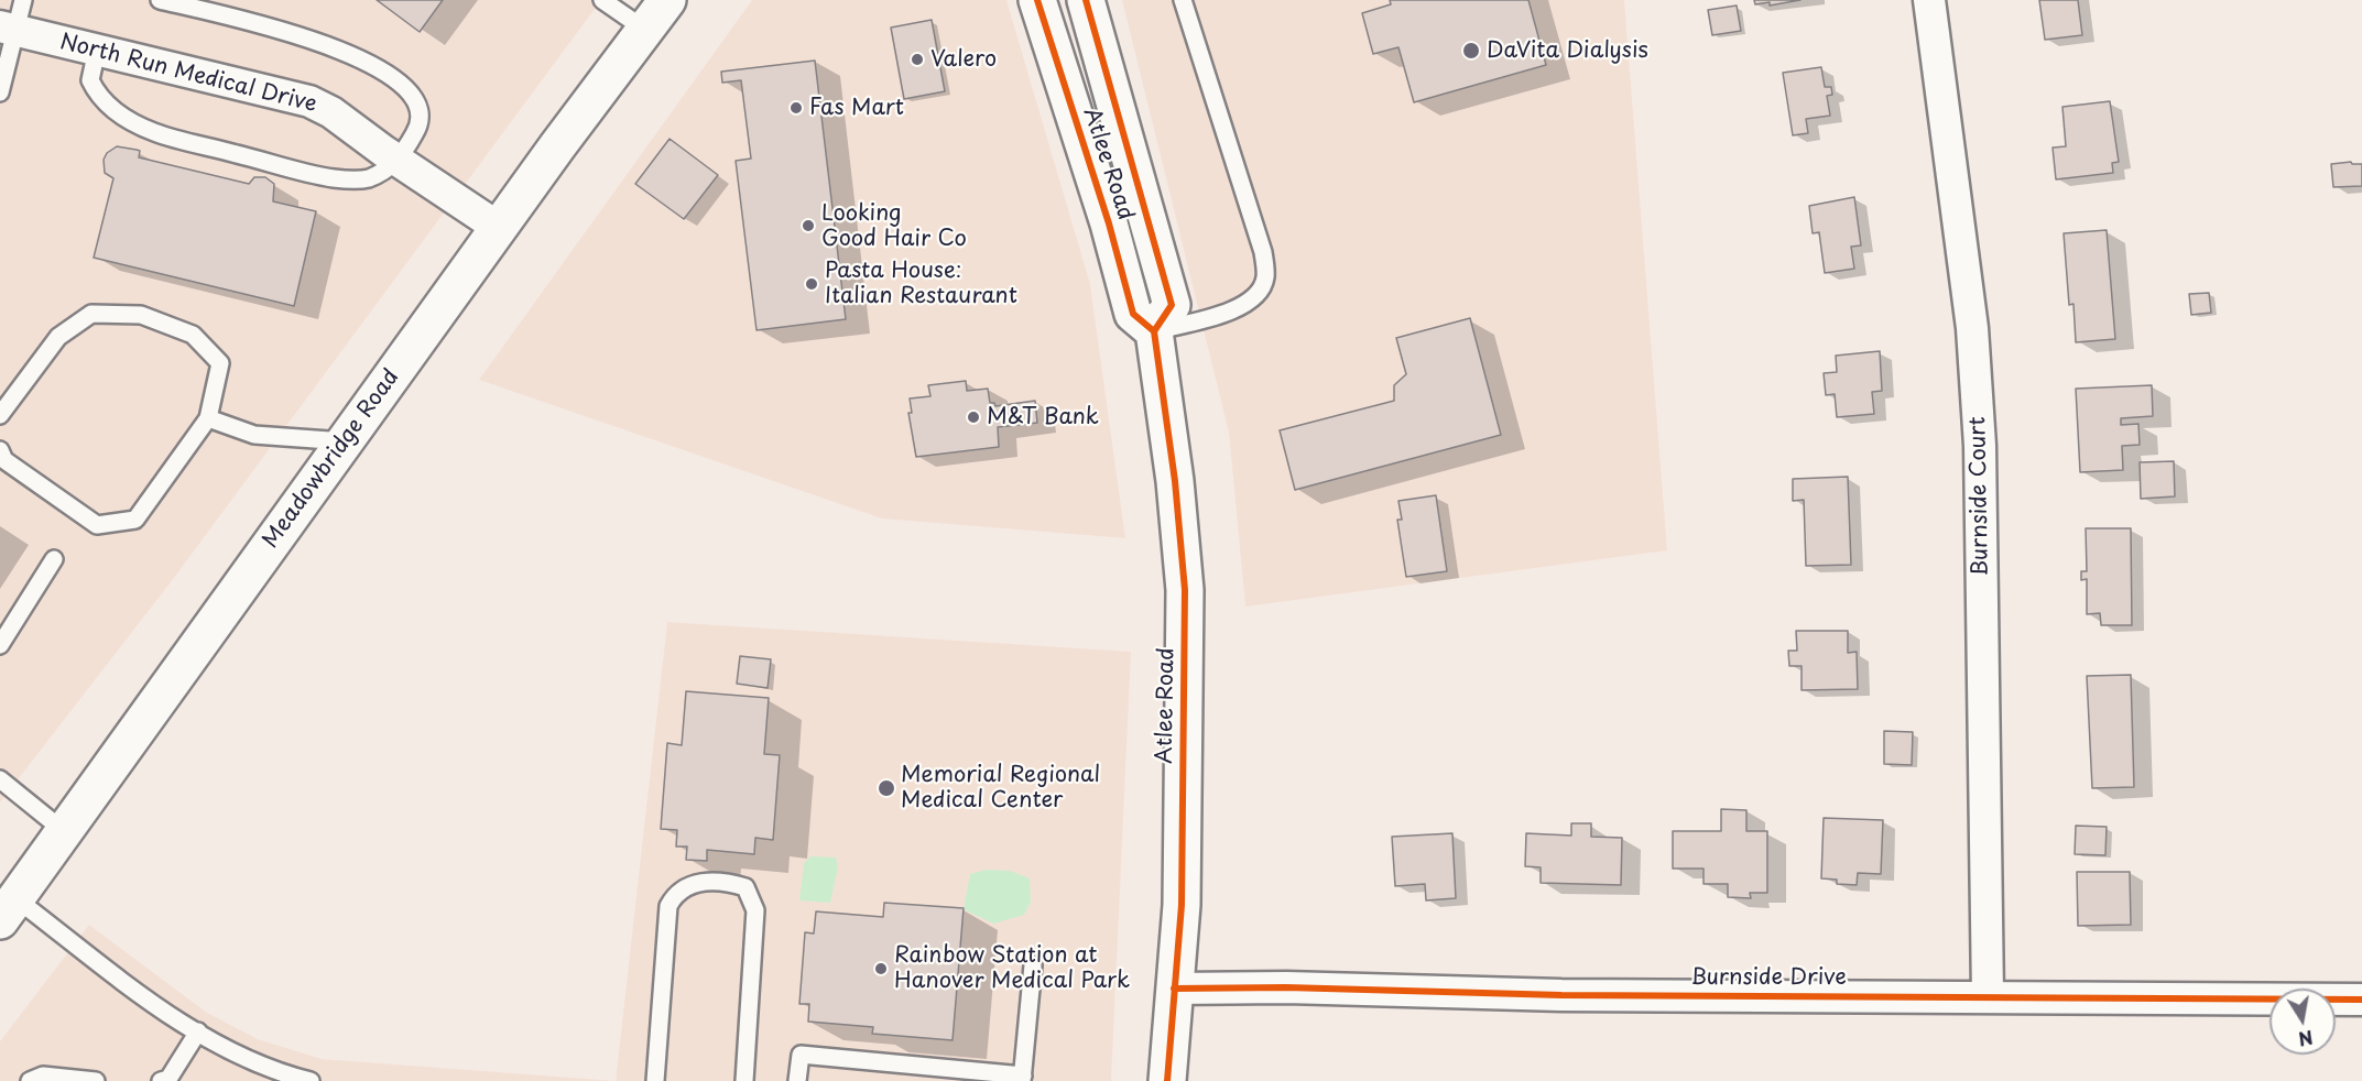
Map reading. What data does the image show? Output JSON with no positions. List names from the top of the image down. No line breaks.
{"streets":{"main road":["Atlee Road","Meadowbridge Road"],"street":["North Run Medical Drive","Burnside Court","Burnside Drive"]},"crossings":[["North Run Medical Drive","Meadowbridge Road"],["Atlee Road","Burnside Drive"],["Burnside Court","Burnside Drive"]],"places":["DaVita Dialysis","Valero","Fas Mart","Looking Good Hair Co","Pasta House: Italian Restaurant","M&T Bank","Memorial Regional Medical Center","Rainbow Station at Hanover Medical Park"],"north":"bottom"}
